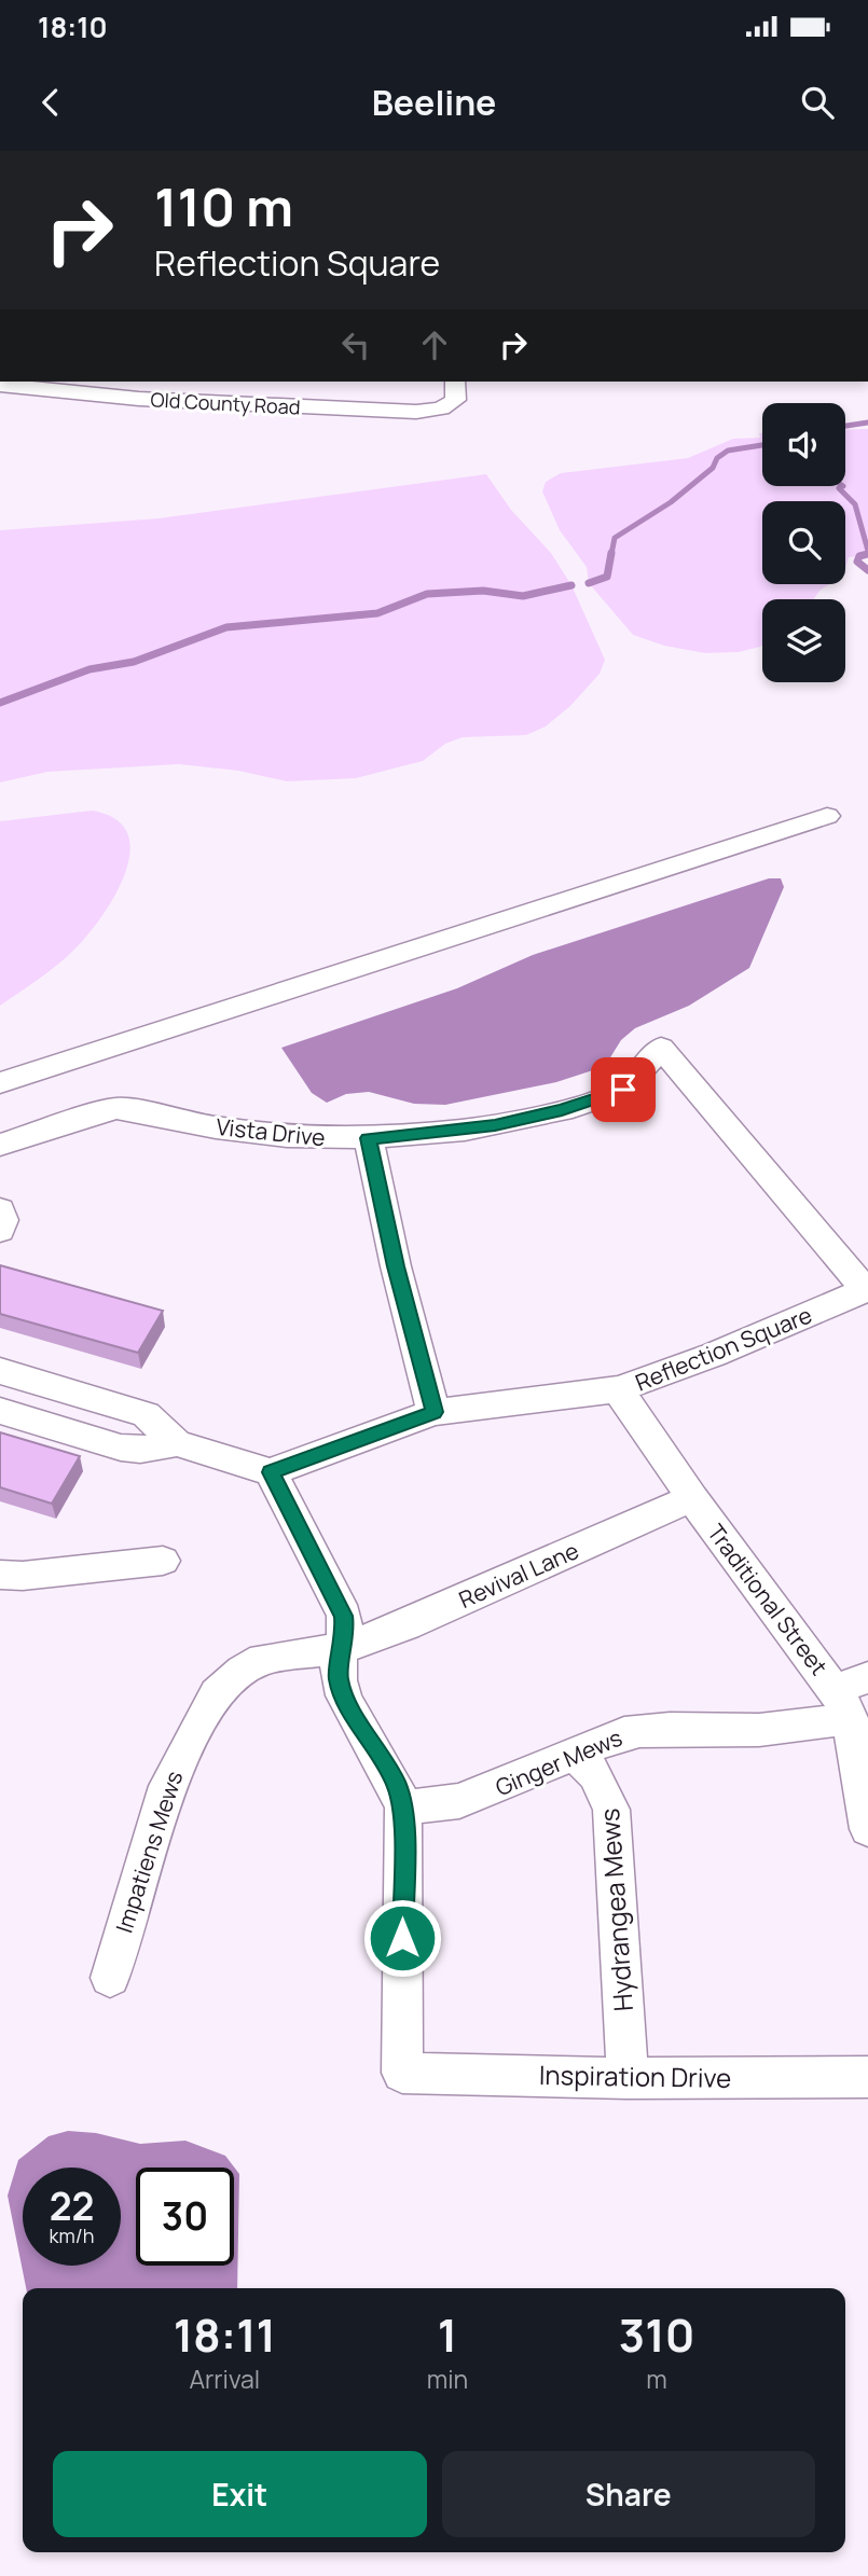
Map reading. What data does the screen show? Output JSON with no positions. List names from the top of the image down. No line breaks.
{"streets":{"street":["Old County Road","Vista Drive","Reflection Square","Revival Lane","Traditional Street","Ginger Mews","Impatiens Mews","Hydrangea Mews","Inspiration Drive"]},"crossings":[["Vista Drive","Reflection Square"],["Reflection Square","Traditional Street"],["Revival Lane","Traditional Street"],["Revival Lane","Impatiens Mews"],["Traditional Street","Ginger Mews"],["Ginger Mews","Hydrangea Mews"],["Ginger Mews","Inspiration Drive"],["Hydrangea Mews","Inspiration Drive"]],"page":{"status":"18:10","header":"Beeline","turn":["110 m","Reflection Square"],"speed":"22 km/h","limit":"30","eta":["18:11","Arrival","1","min","310","m"],"buttons":["Exit","Share"]}}
